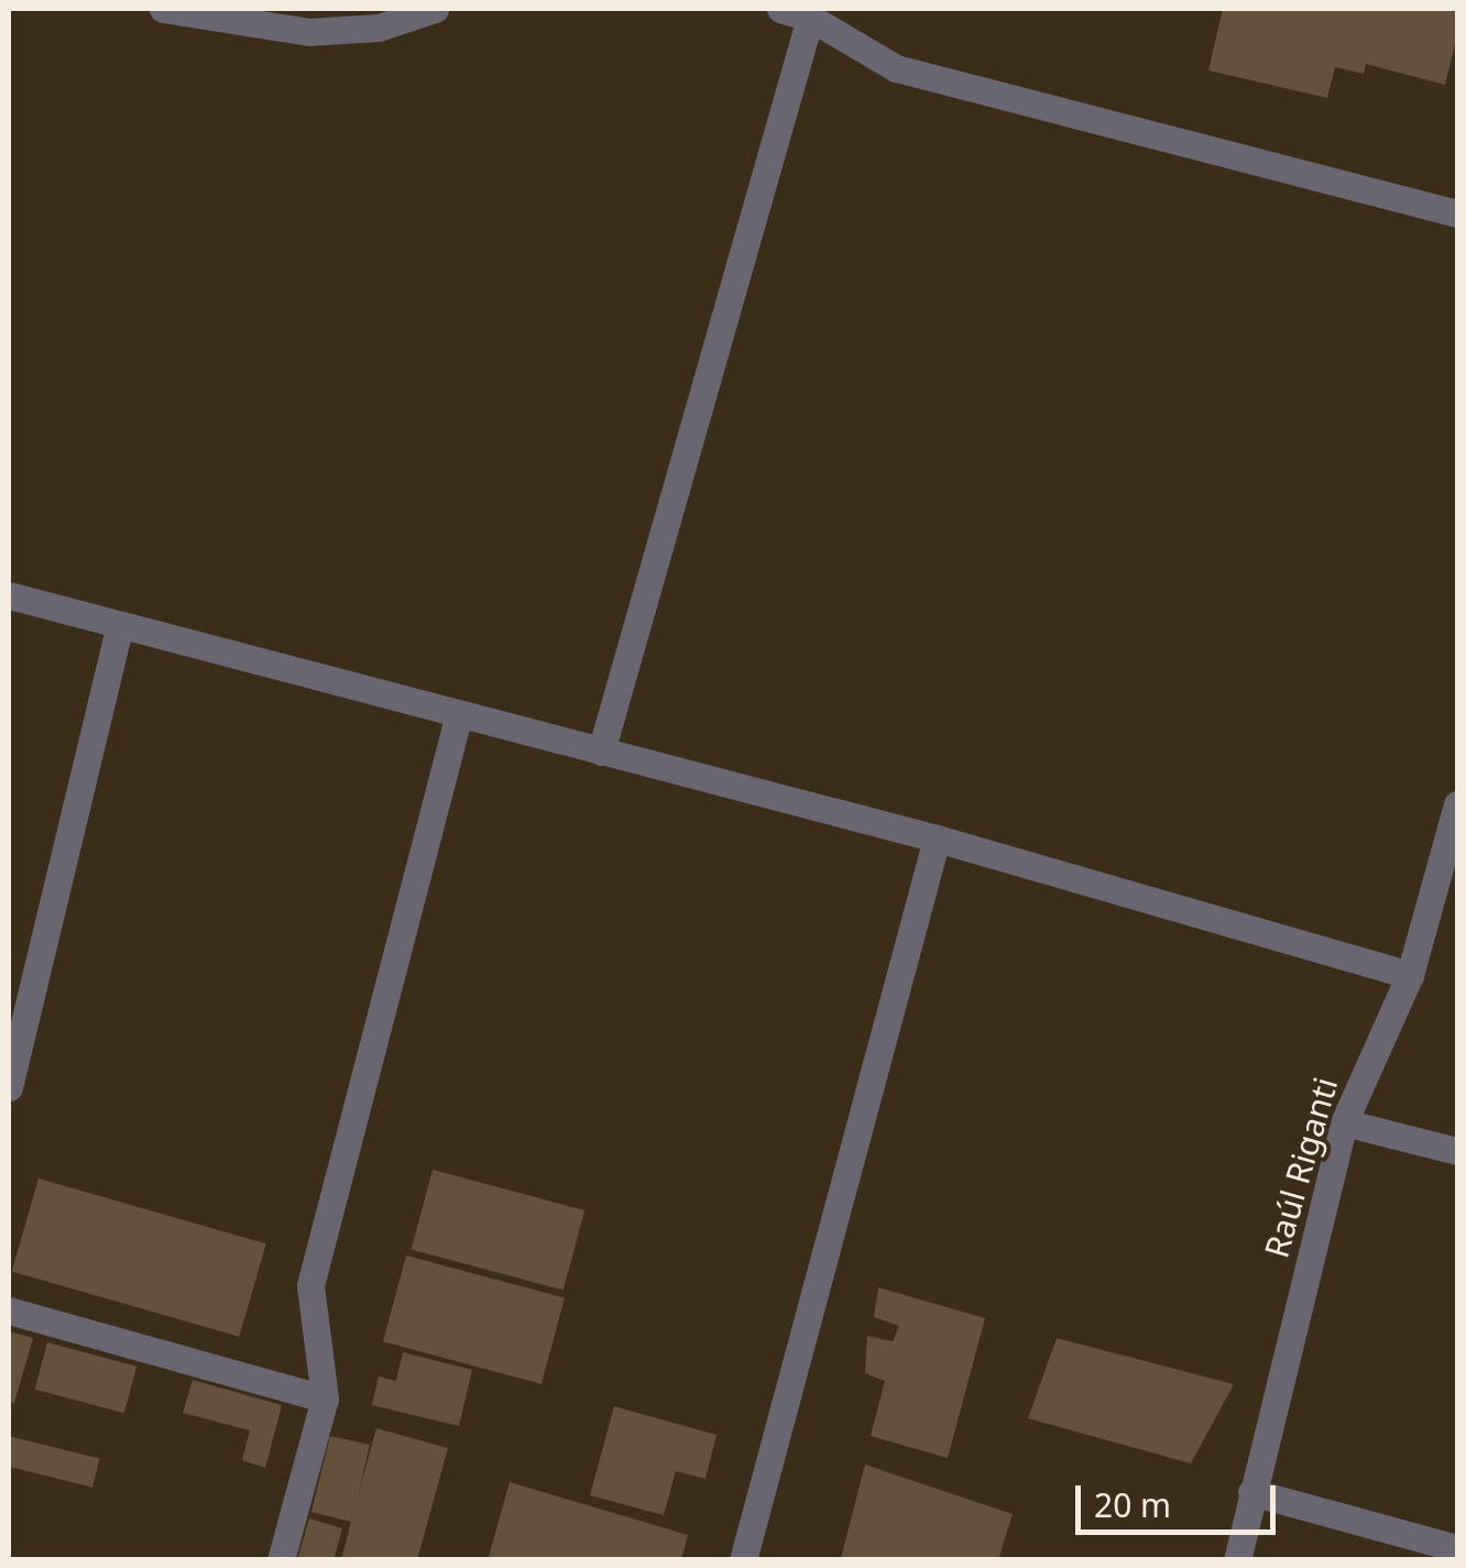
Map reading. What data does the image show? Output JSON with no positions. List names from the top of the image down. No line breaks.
{"streets":{"street":["Raúl Riganti"]},"scale_bar":"20 m"}
